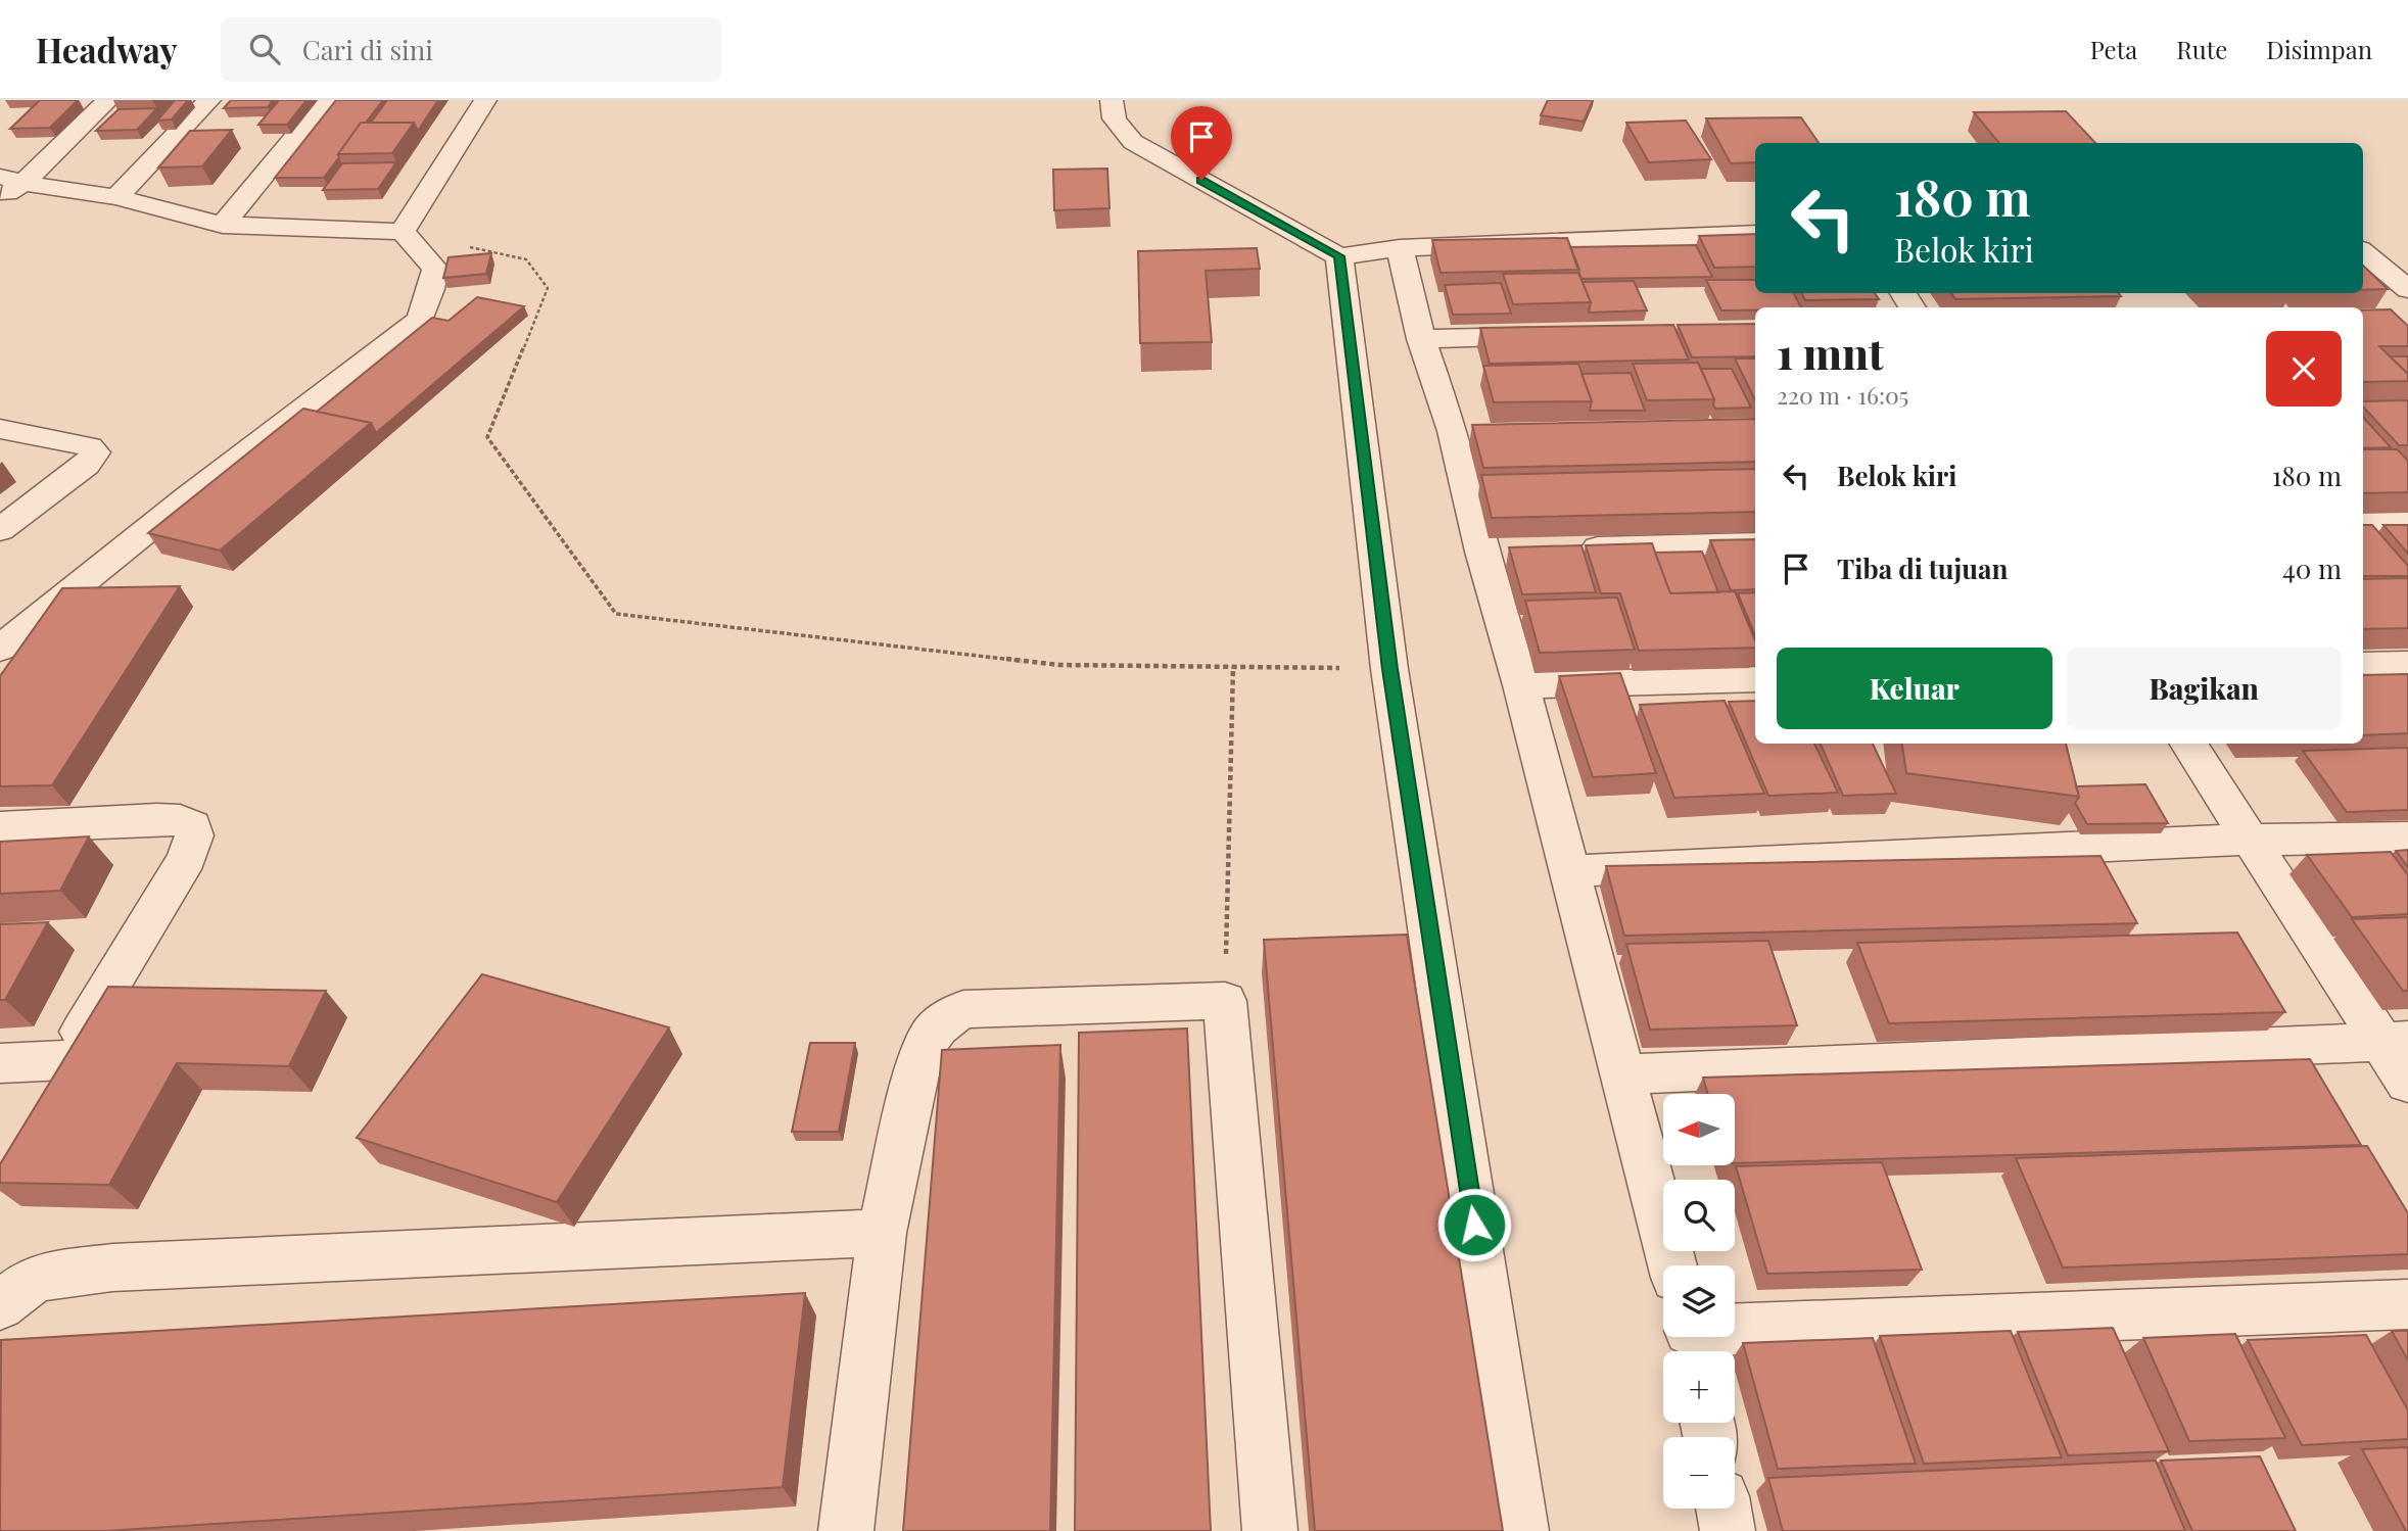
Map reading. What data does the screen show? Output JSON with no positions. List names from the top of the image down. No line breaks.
{"north":"left","page":{"header":"Headway","search":"Cari di sini","nav":["Peta","Rute","Disimpan"],"turn":["180 m","Belok kiri"],"heading":["1 mnt","220 m · 16:05"],"list":[{"name":"Belok kiri","value":"180 m"},{"name":"Tiba di tujuan","value":"40 m"}],"buttons":["Keluar","Bagikan"],"map_buttons":["+","−"]}}
